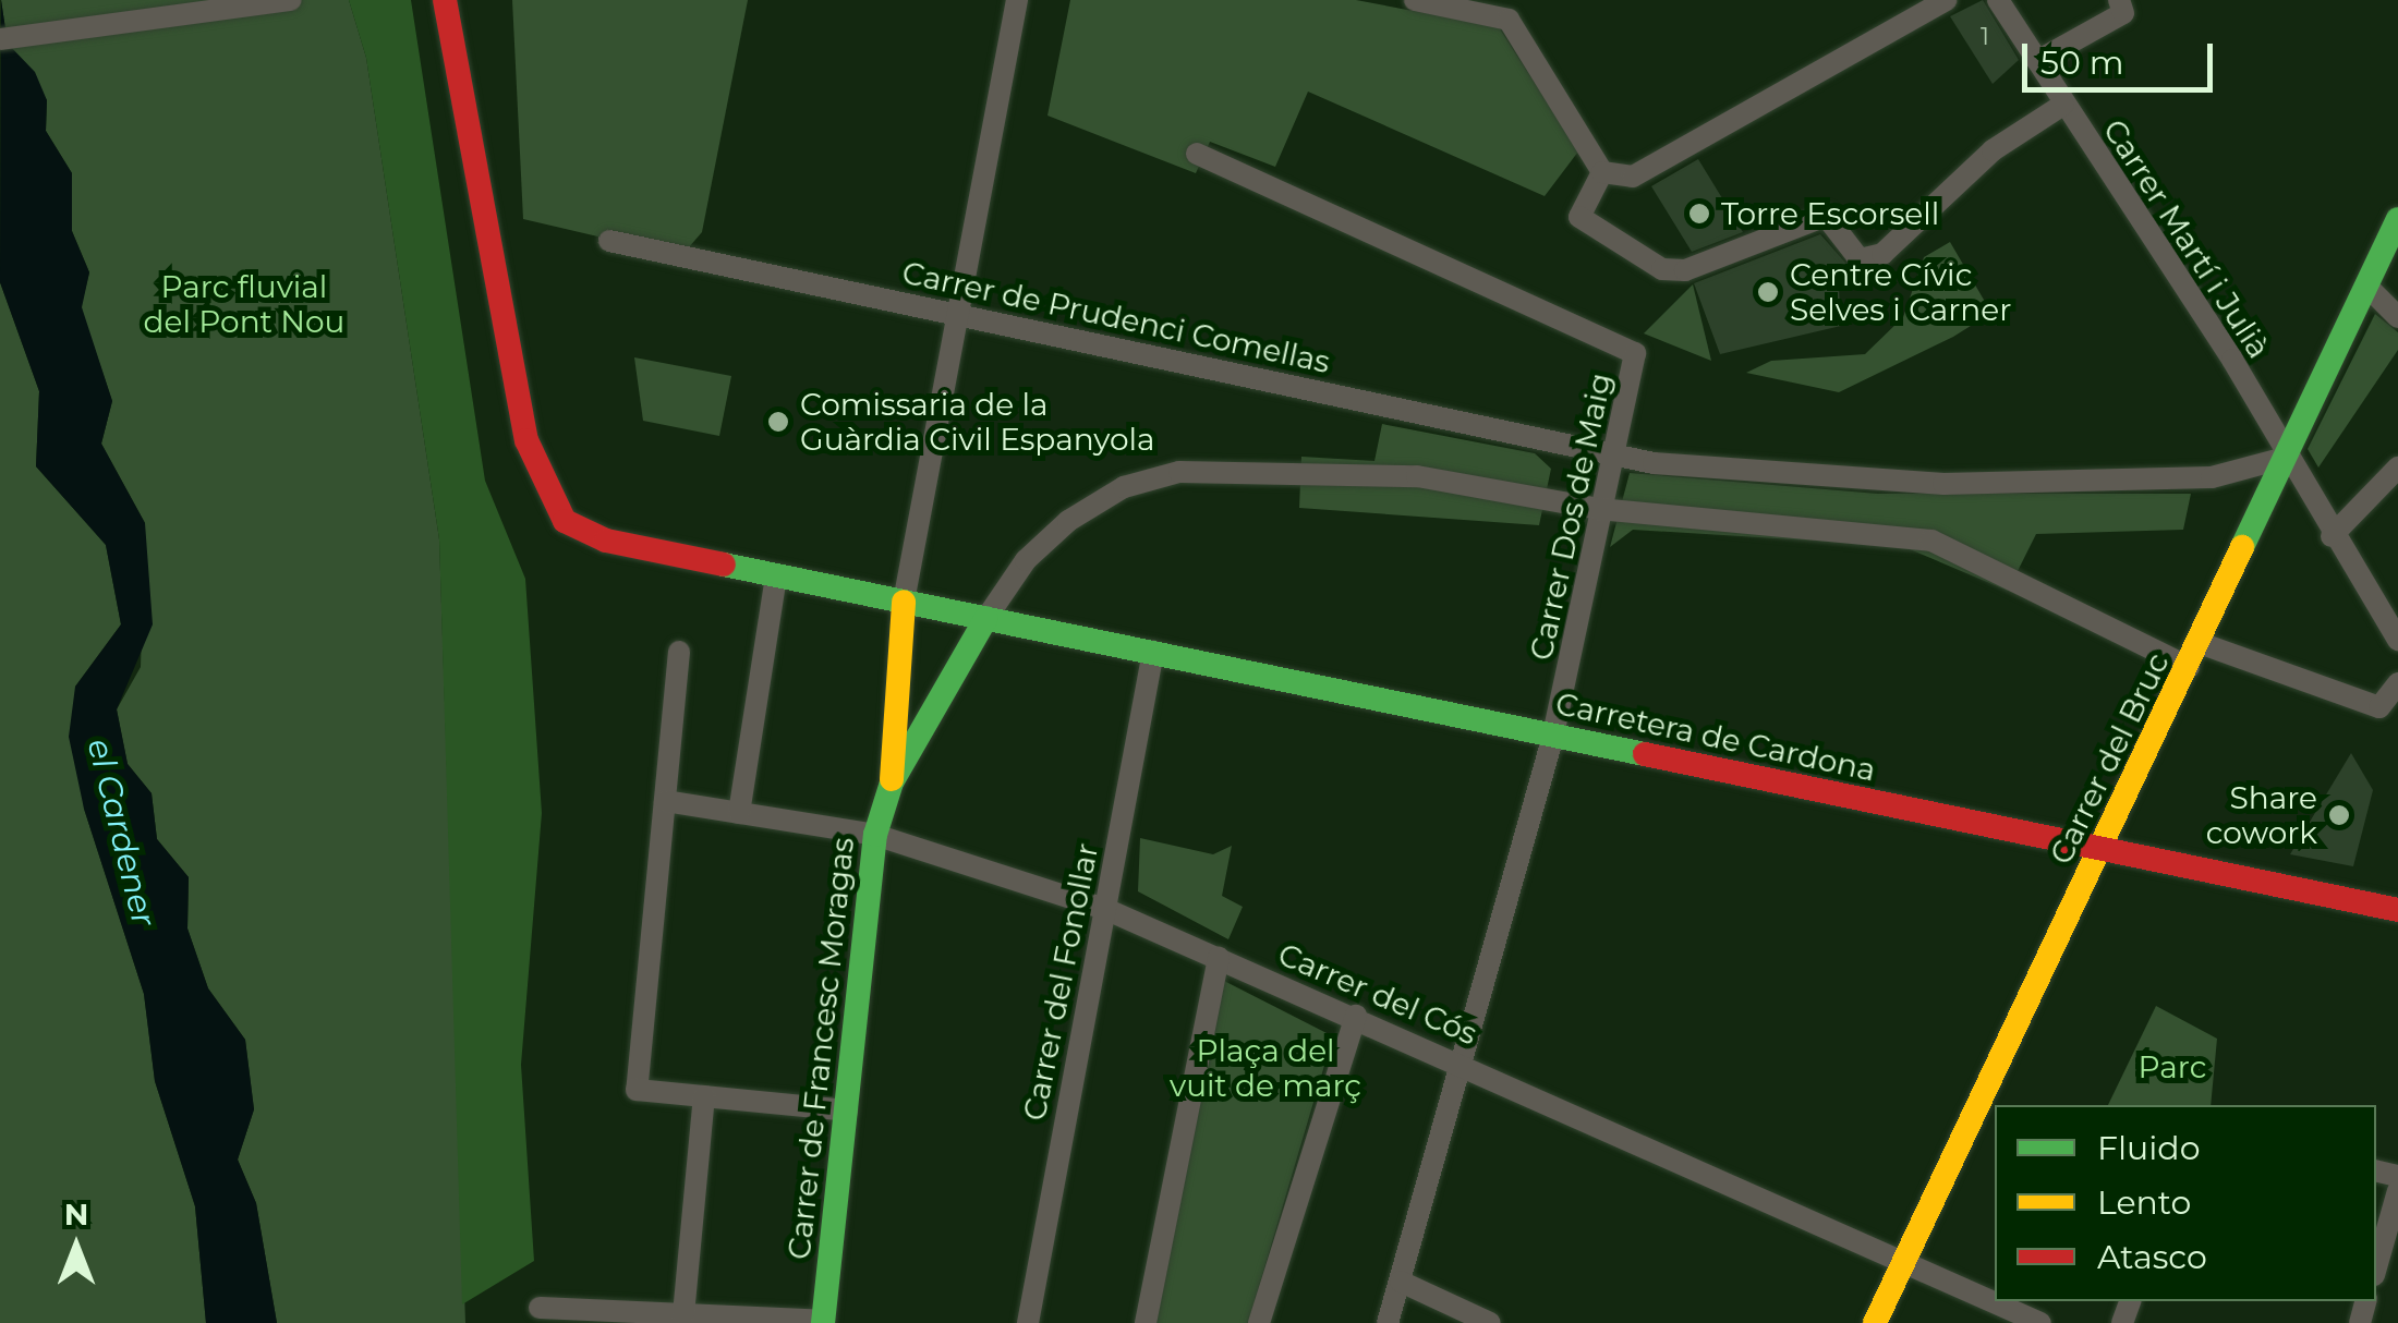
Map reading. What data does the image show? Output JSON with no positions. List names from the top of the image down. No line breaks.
{"streets":{"main road":["Carretera de Cardona","Carrer del Bruc","Carrer de Francesc Moragas"],"street":["Carrer Martí i Julià","Carrer de Prudenci Comellas","Carrer Dos de Maig","Carrer del Fonollar","Carrer del Cós"]},"crossings":[["Carrer Martí i Julià","Carrer de Prudenci Comellas"],["Carrer Martí i Julià","Carrer del Bruc"],["Carrer de Prudenci Comellas","Carrer Dos de Maig"],["Carrer de Prudenci Comellas","Carrer del Bruc"],["Carrer Dos de Maig","Carretera de Cardona"],["Carrer Dos de Maig","Carrer del Cós"],["Carretera de Cardona","Carrer del Bruc"],["Carretera de Cardona","Carrer del Fonollar"],["Carretera de Cardona","Carrer de Francesc Moragas"],["Carrer del Bruc","Carrer del Cós"],["Carrer del Fonollar","Carrer del Cós"],["Carrer del Cós","Carrer de Francesc Moragas"]],"water":["el Cardener"],"parks":["Parc fluvial del Pont Nou","Plaça del vuit de març","Parc"],"places":["Torre Escorsell","Centre Cívic Selves i Carner","Comissaria de la Guàrdia Civil Espanyola","Share cowork"],"house_numbers":["1"],"legend":["Fluido","Lento","Atasco"],"scale_bar":"50 m","north":"top"}
